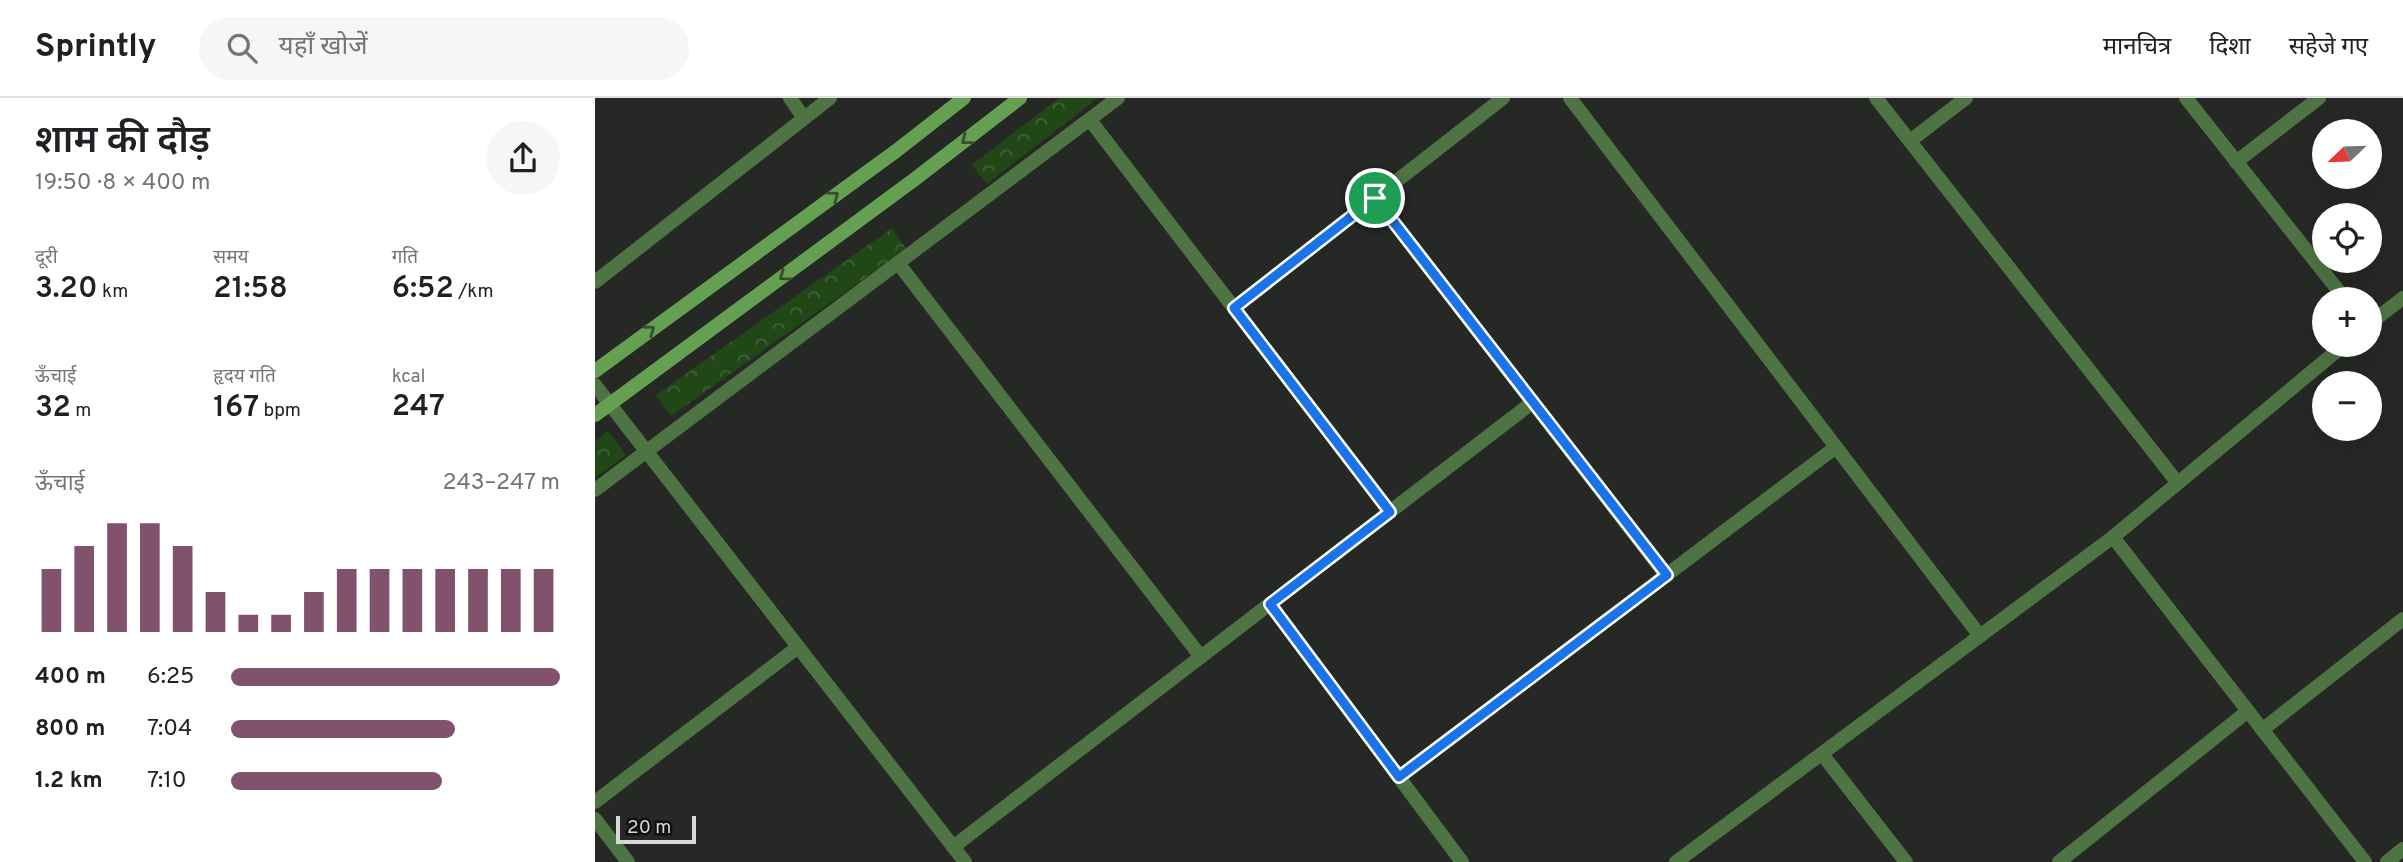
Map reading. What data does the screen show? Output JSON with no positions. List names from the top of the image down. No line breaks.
{"scale_bar":"20 m","north":"bottom left","page":{"header":"Sprintly","search":"यहाँ खोजें","nav":["मानचित्र","दिशा","सहेजे गए"],"heading":["शाम की दौड़","19:50 · 8 × 400 m"],"map_buttons":["+","−"],"stats":[["दूरी","3.20 km"],["समय","21:58"],["गति","6:52 /km"],["ऊँचाई","32 m"],["हृदय गति","167 bpm"],["kcal","247"]],"chart":["ऊँचाई","243–247 m"],"list":[{"name":"400 m","note":"6:25"},{"name":"800 m","note":"7:04"},{"name":"1.2 km","note":"7:10"}],"scale":"20 m"}}
